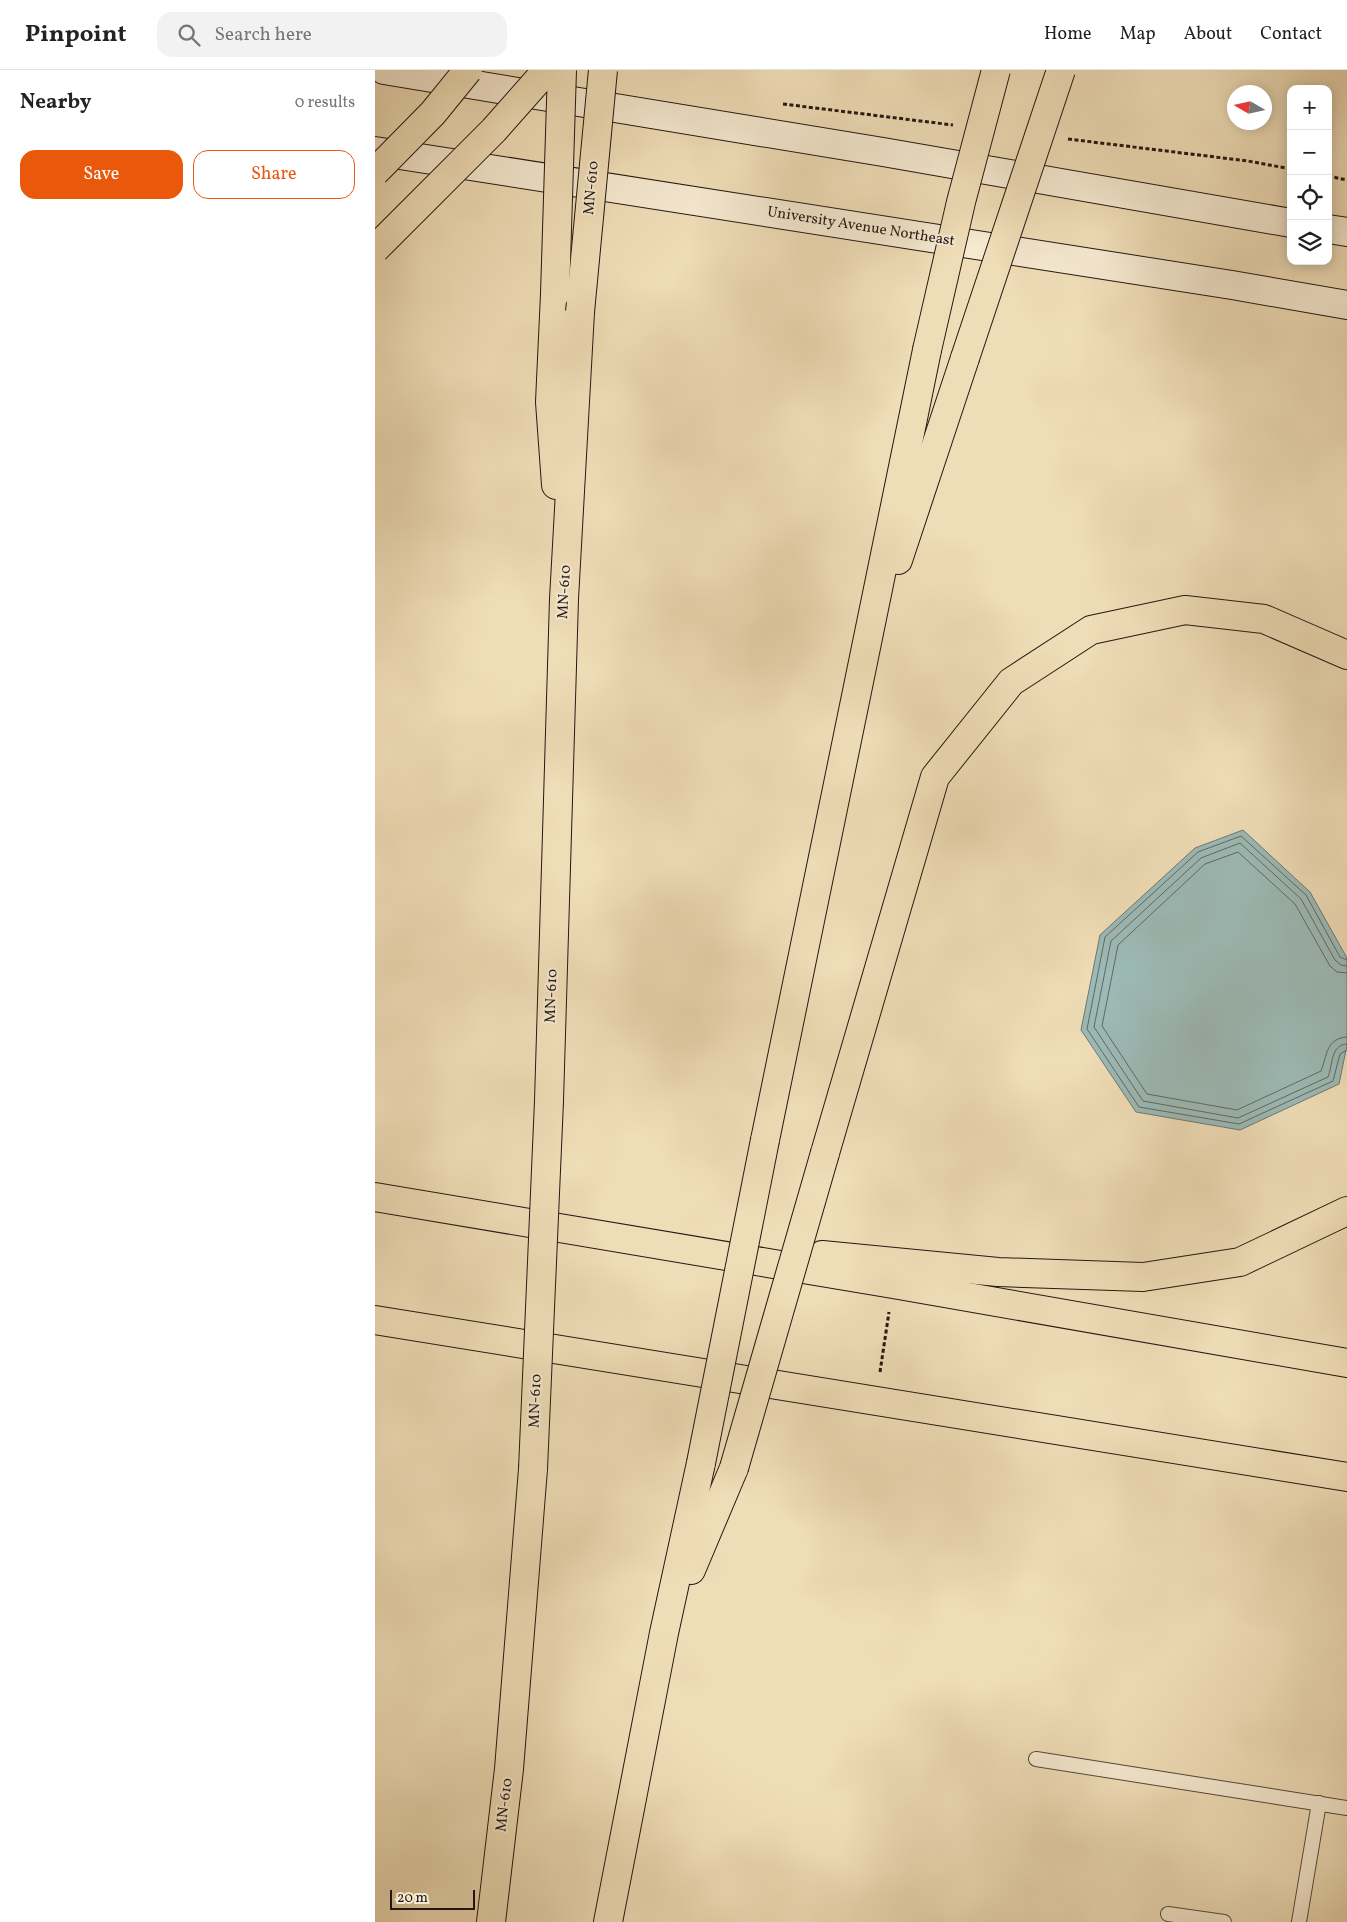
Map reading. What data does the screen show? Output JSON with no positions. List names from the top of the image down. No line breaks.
{"streets":{"highway":["MN-610"],"main road":["University Avenue Northeast"]},"scale_bar":"20 m","north":"left","page":{"header":"Pinpoint","search":"Search here","nav":["Home","Map","About","Contact"],"heading":["Nearby","0 results"],"map_buttons":["+","−"],"buttons":["Save","Share"],"scale":"20 m"}}
